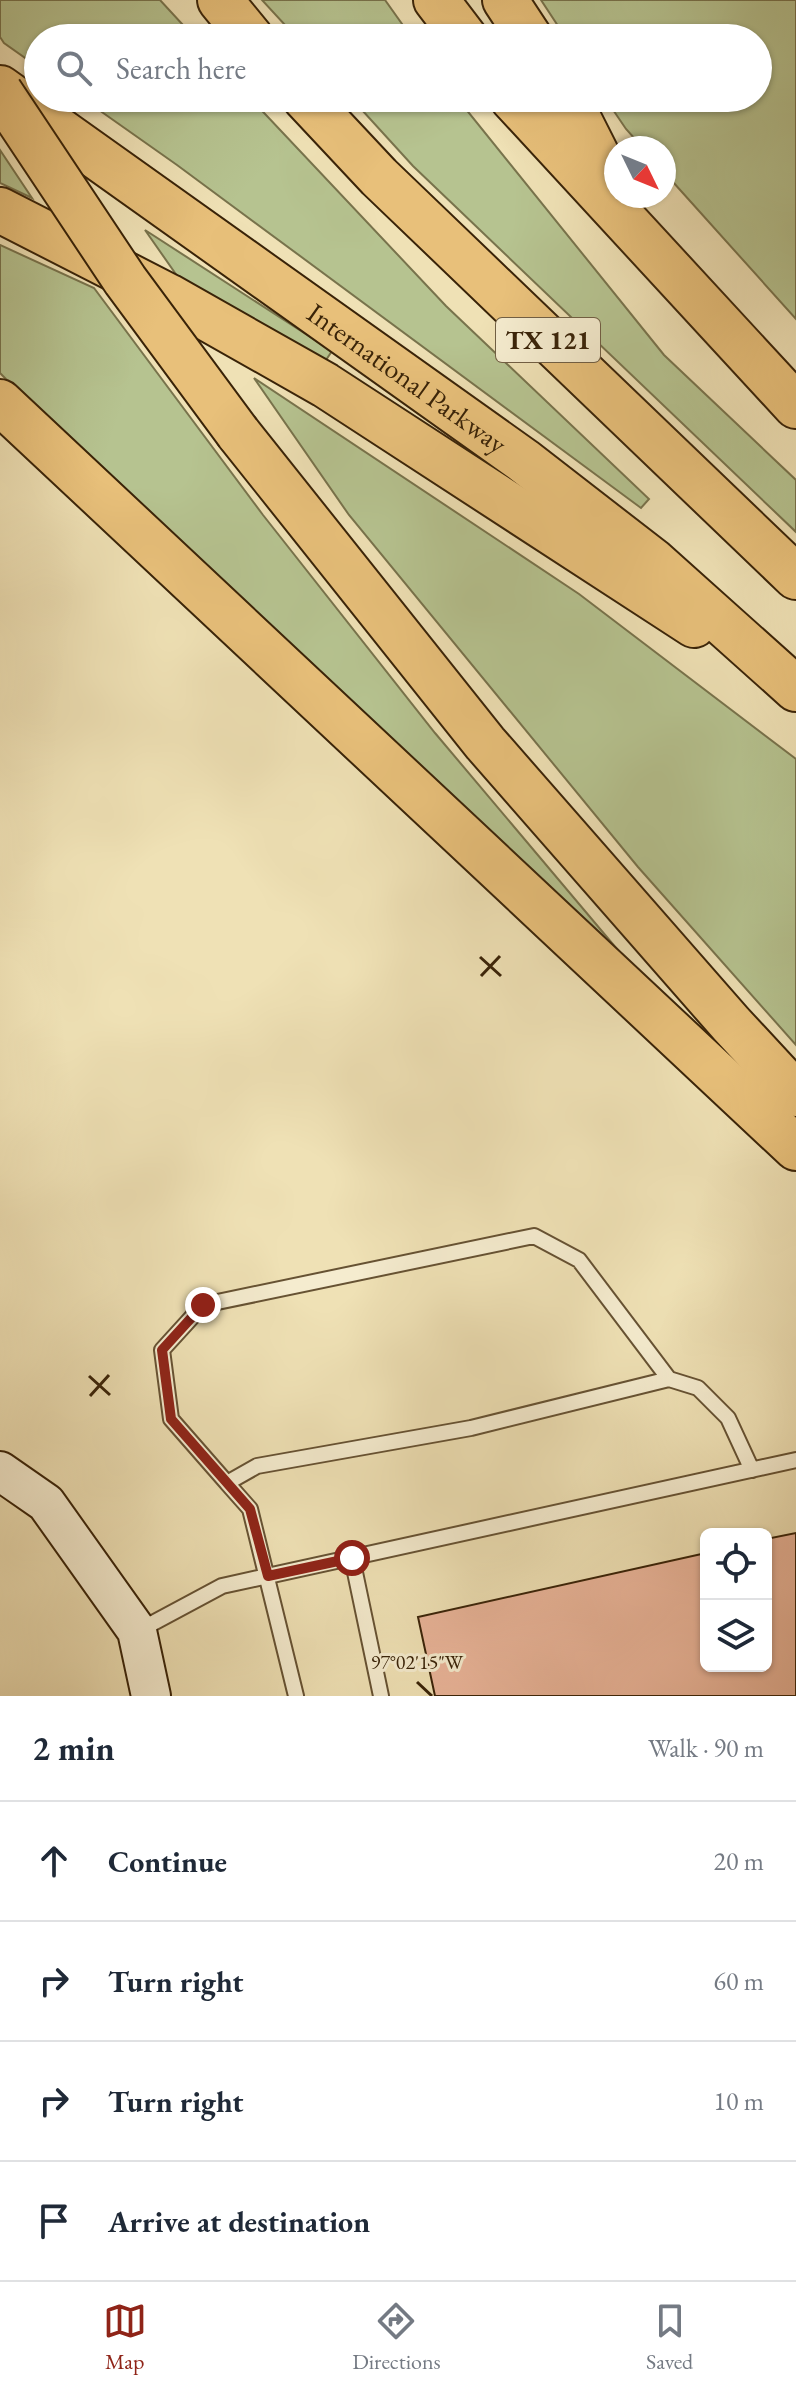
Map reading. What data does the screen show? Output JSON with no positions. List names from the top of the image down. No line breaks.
{"streets":{"highway":["TX 121","International Parkway"]},"north":"bottom right","page":{"search":"Search here","heading":["2 min","Walk · 90 m"],"list":[["Continue","20 m"],["Turn right","60 m"],["Turn right","10 m"],"Arrive at destination"],"nav":["Map","Directions","Saved"]},"coordinates":["97°02'15\"W"]}
